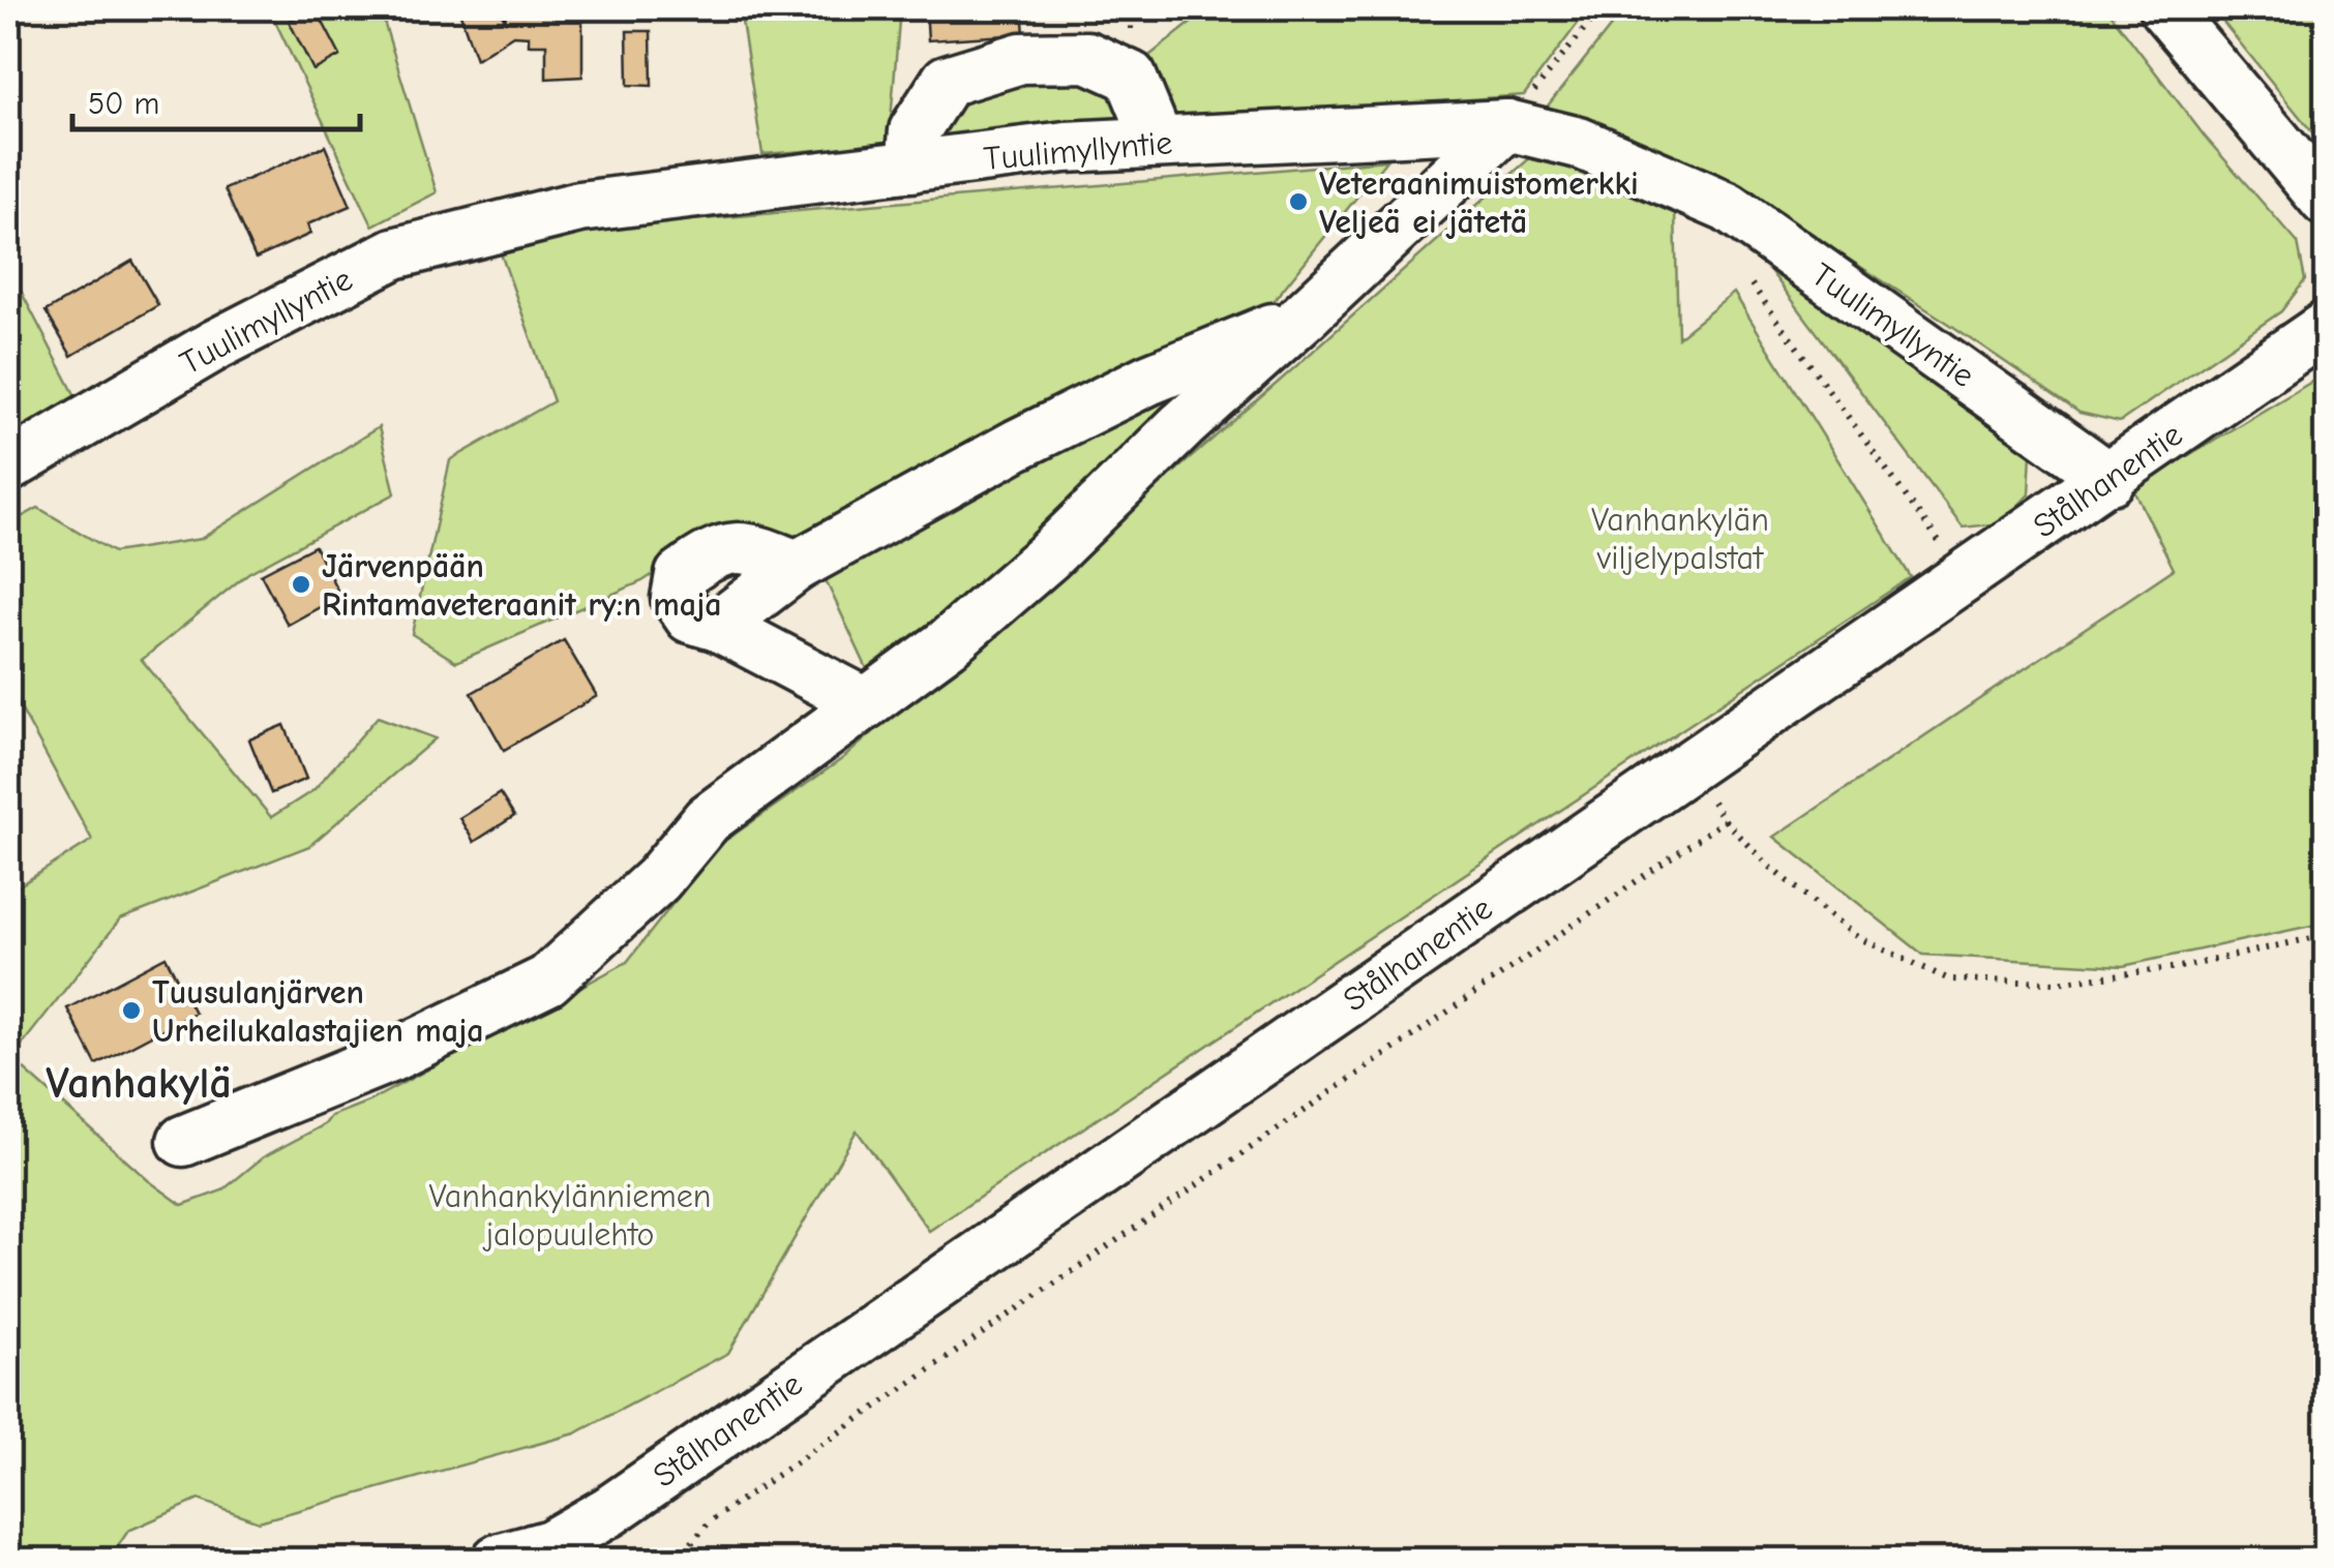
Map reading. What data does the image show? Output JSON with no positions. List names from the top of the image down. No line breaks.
{"streets":{"street":["Tuulimyllyntie","Stålhanentie"]},"crossings":[["Tuulimyllyntie","Stålhanentie"]],"districts":["Vanhakylä"],"parks":["Vanhankylän viljelypalstat","Vanhankylänniemen jalopuulehto"],"places":["Veteraanimuistomerkki Veljeä ei jätetä","Järvenpään Rintamaveteraanit ry:n maja","Tuusulanjärven Urheilukalastajien maja"],"scale_bar":"50 m"}
